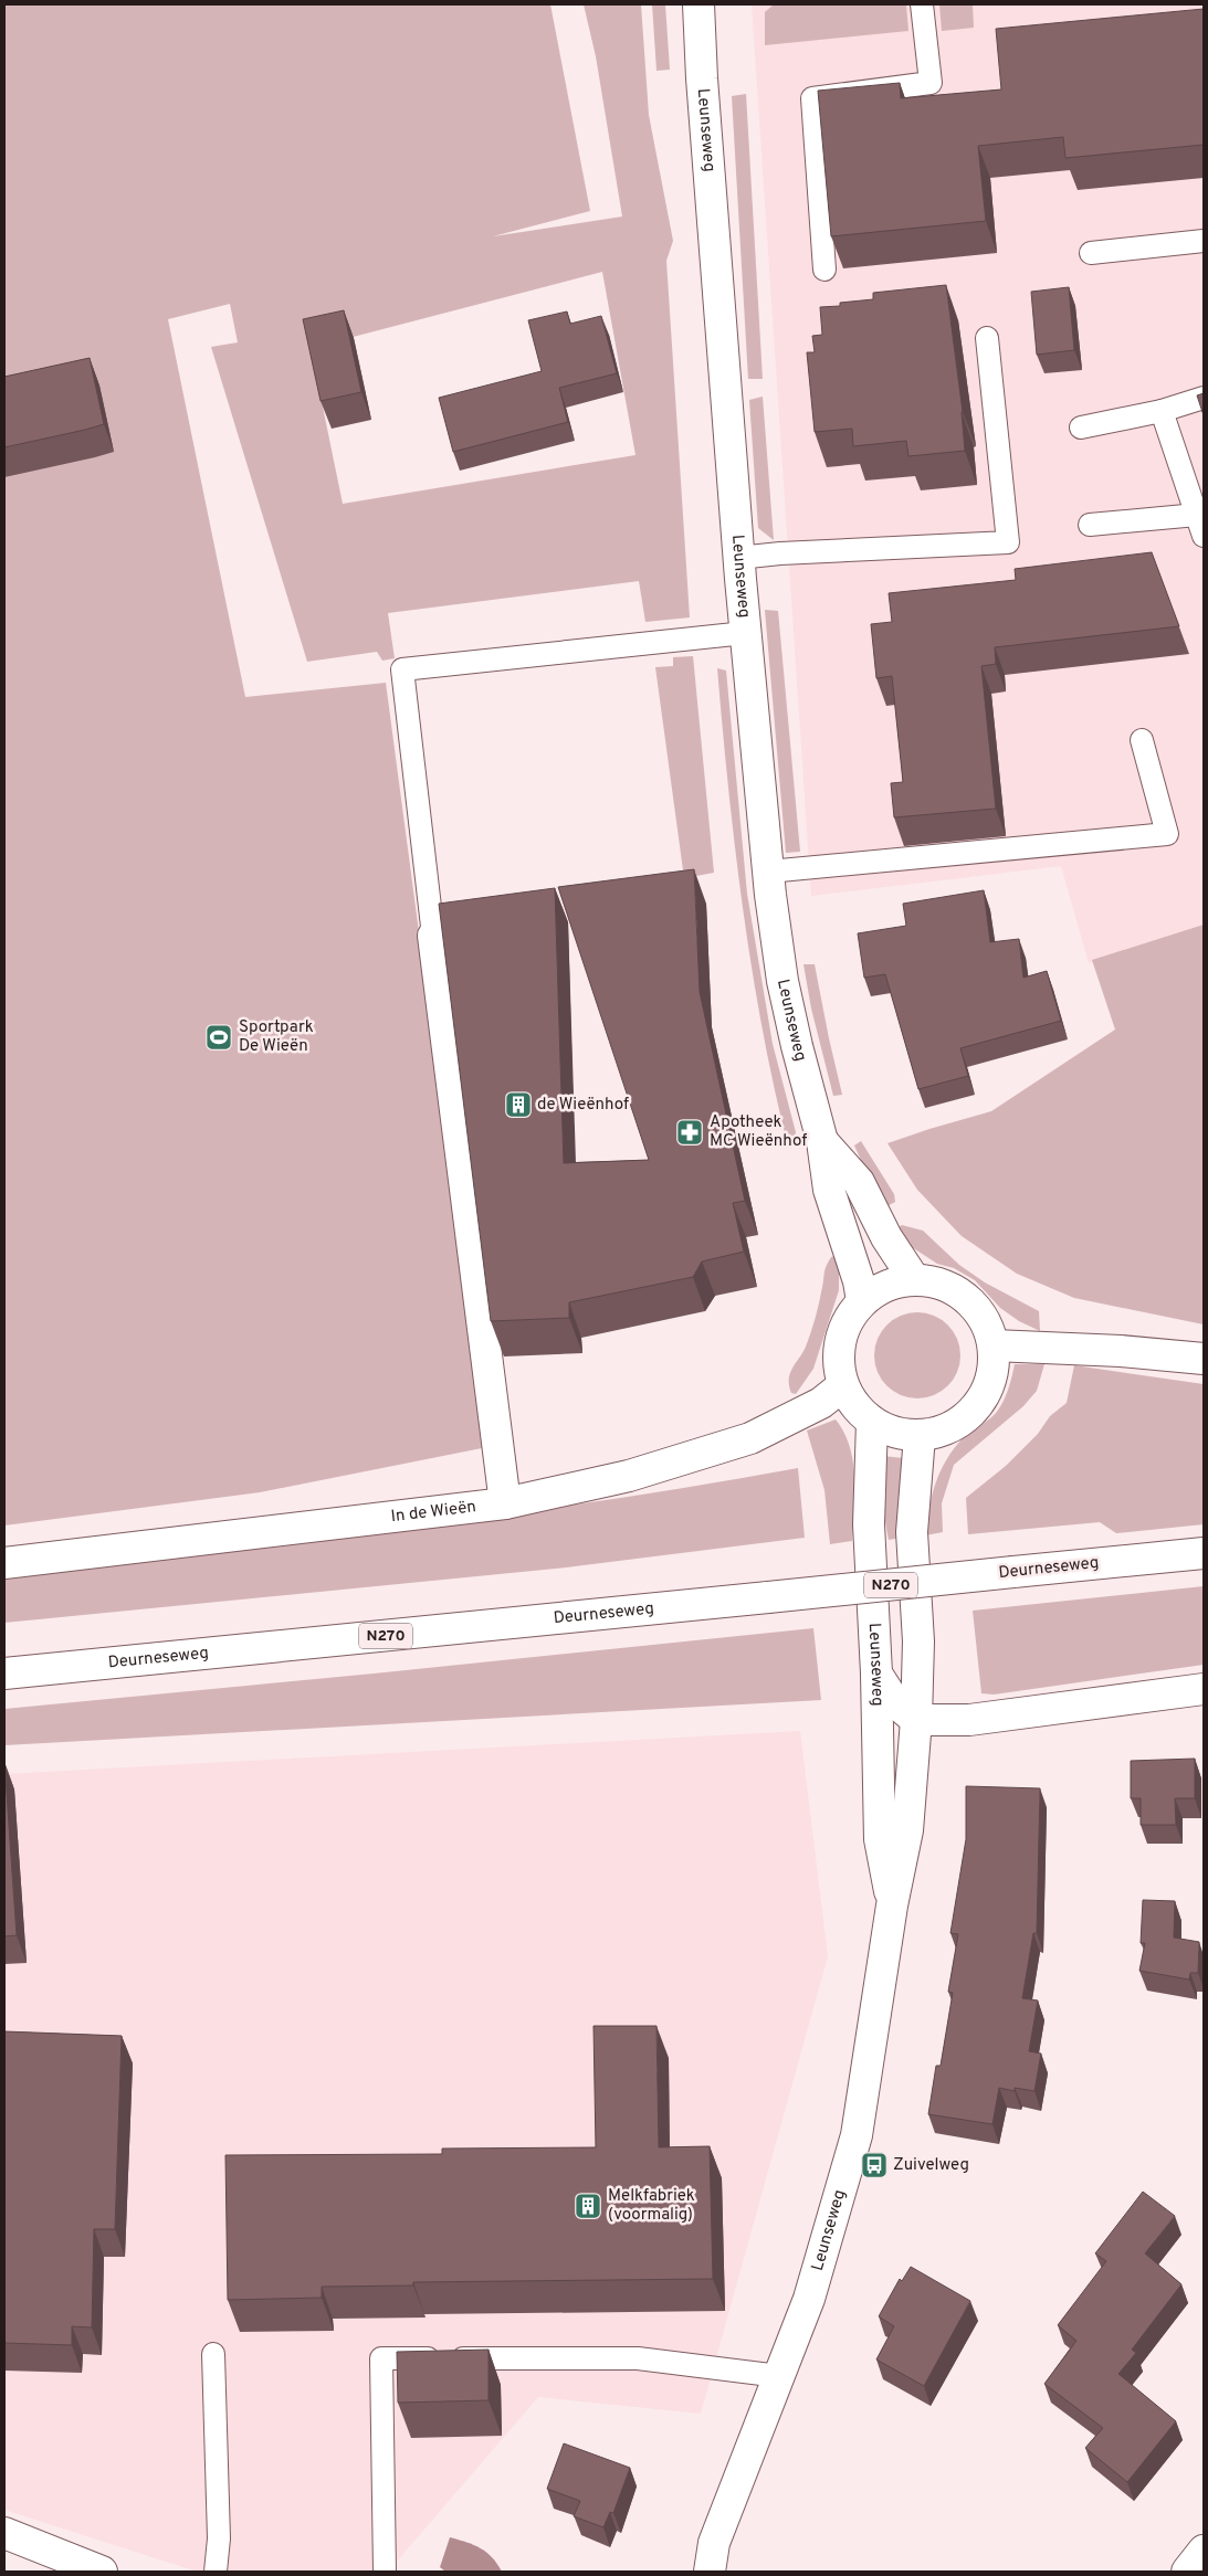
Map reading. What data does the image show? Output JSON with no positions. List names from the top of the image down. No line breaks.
{"streets":{"main road":["Leunseweg","In de Wieën","Deurneseweg","N270"]},"crossings":[["Leunseweg","In de Wieën"]],"places":{"sports":["Sportpark De Wieën"],"building":["de Wieënhof","Melkfabriek (voormalig)"],"pharmacy":["Apotheek MC Wieënhof"],"bus stop":["Zuivelweg"]}}
